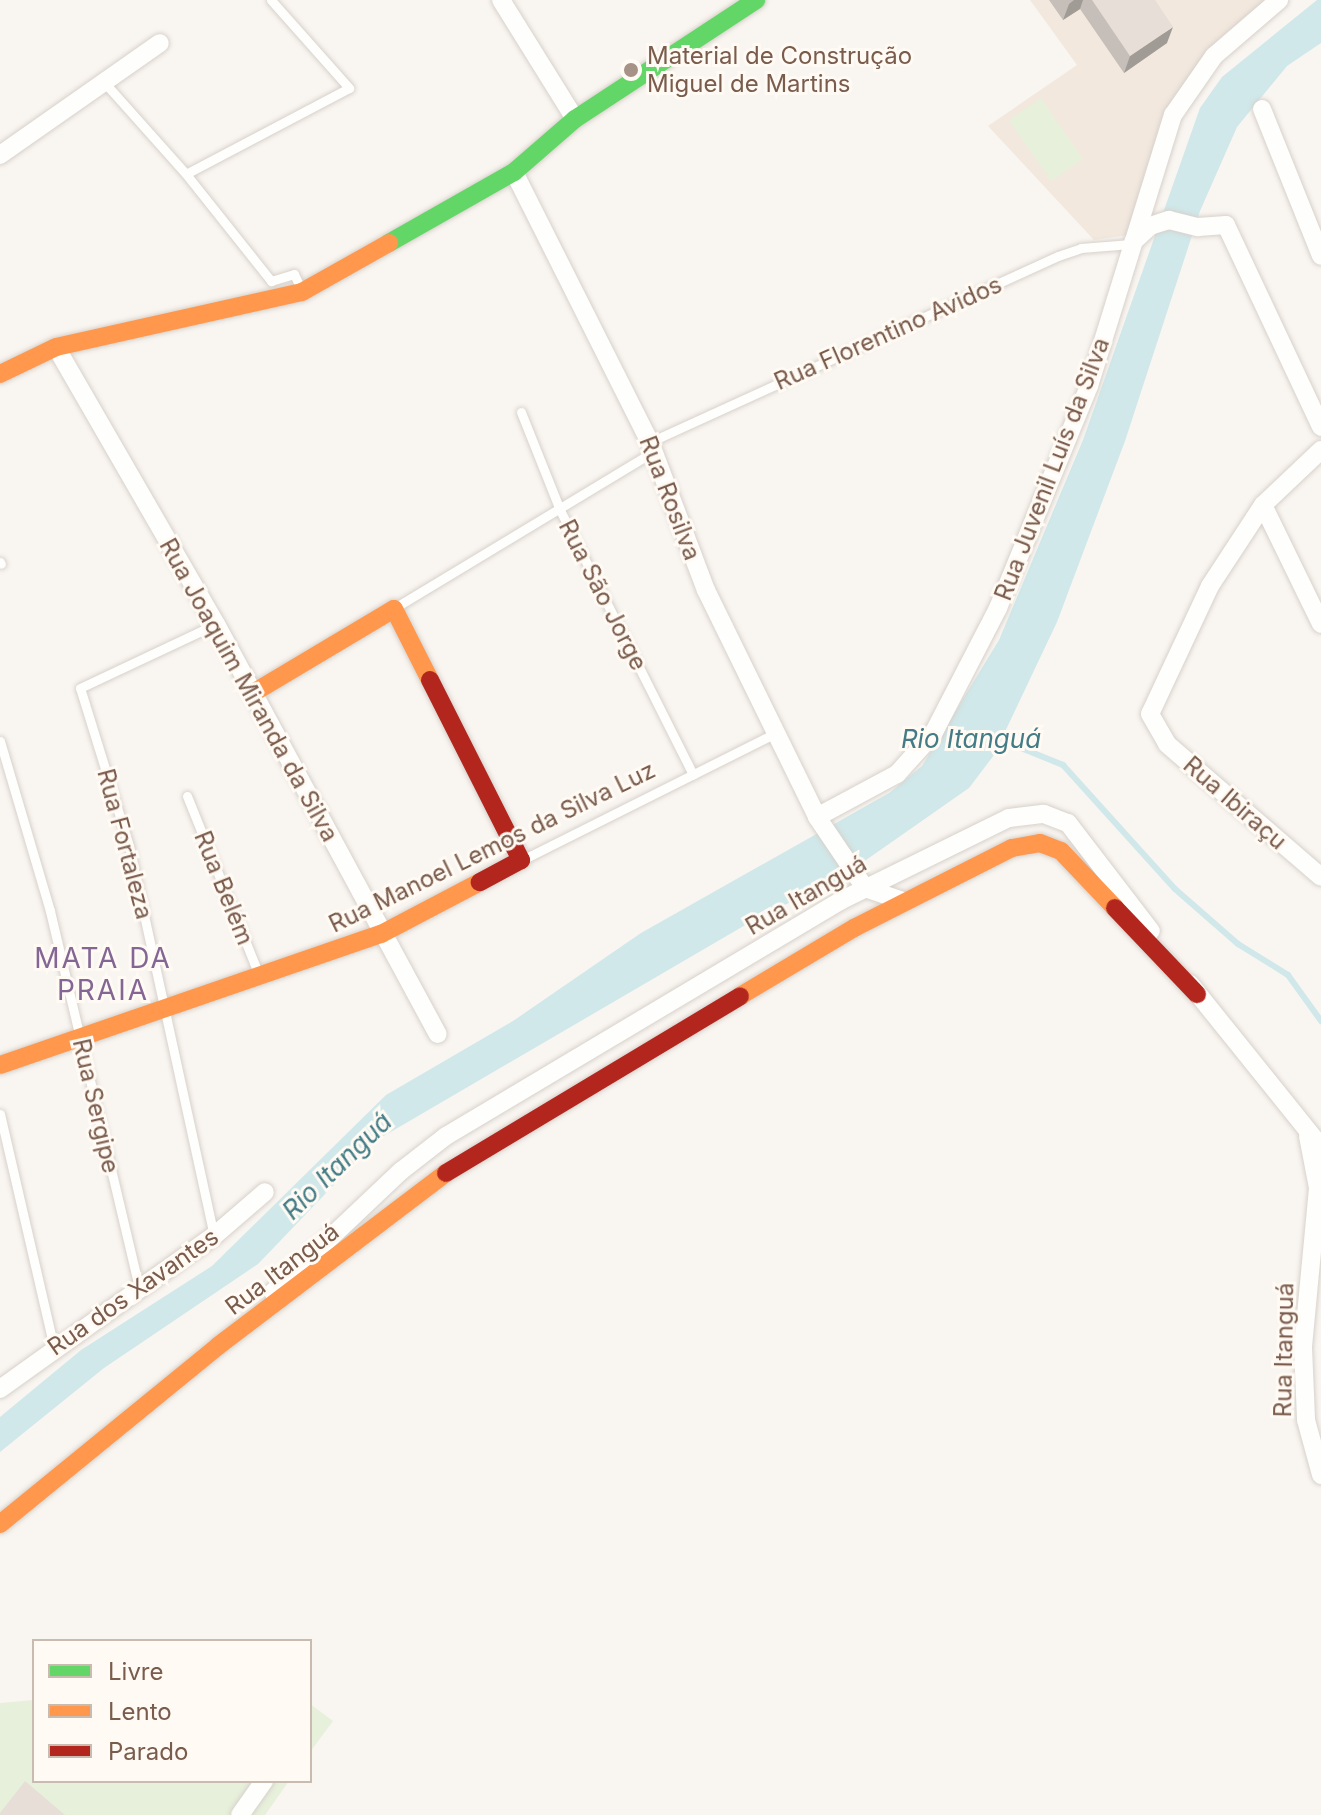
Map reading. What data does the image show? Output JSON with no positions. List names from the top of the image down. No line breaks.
{"streets":{"street":["Rua Juvenil Luís da Silva","Rua Rosilva","Rua Joaquim Miranda da Silva","Rua Ibiraçu","Rua Manoel Lemos da Silva Luz","Rua Itanguá","Rua dos Xavantes"],"lane":["Rua Florentino Avidos","Rua São Jorge","Rua Fortaleza","Rua Belém","Rua Sergipe"]},"crossings":[["Rua Florentino Avidos","Rua Juvenil Luís da Silva"],["Rua Florentino Avidos","Rua Rosilva"],["Rua Florentino Avidos","Rua São Jorge"],["Rua Juvenil Luís da Silva","Rua Rosilva"],["Rua Rosilva","Rua Manoel Lemos da Silva Luz"],["Rua Rosilva","Rua Itanguá"],["Rua São Jorge","Rua Manoel Lemos da Silva Luz"],["Rua Joaquim Miranda da Silva","Rua Fortaleza"],["Rua Joaquim Miranda da Silva","Rua Manoel Lemos da Silva Luz"],["Rua Fortaleza","Rua Manoel Lemos da Silva Luz"],["Rua Fortaleza","Rua dos Xavantes"],["Rua Manoel Lemos da Silva Luz","Rua Belém"],["Rua Manoel Lemos da Silva Luz","Rua Sergipe"],["Rua Sergipe","Rua dos Xavantes"]],"districts":["MATA DA PRAIA"],"water":["Rio Itanguá"],"places":["Material de Construção Miguel de Martins"],"legend":["Livre","Lento","Parado"]}
